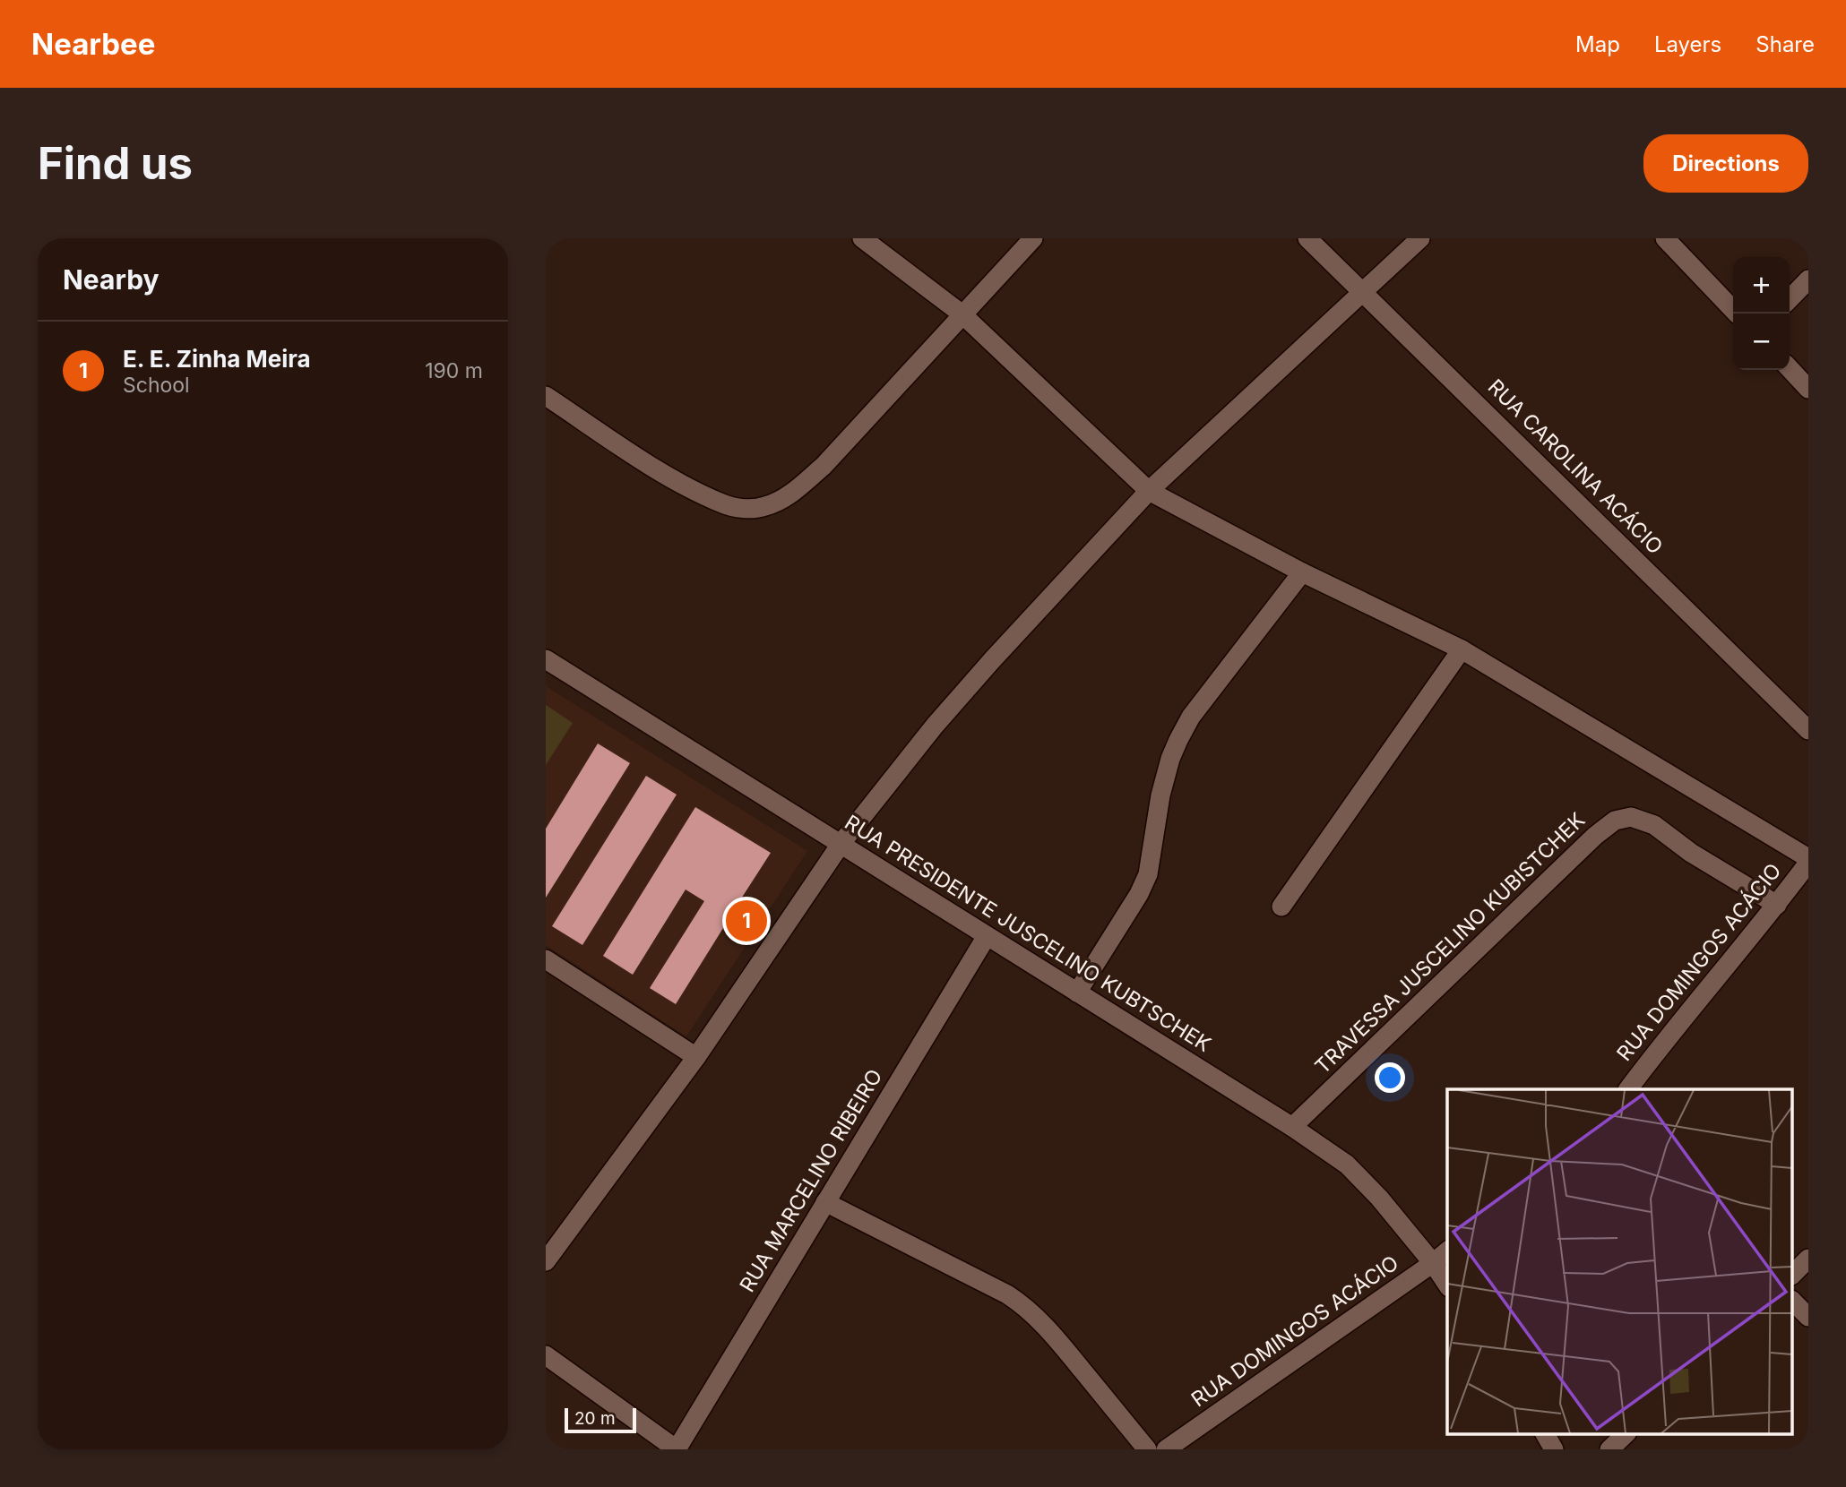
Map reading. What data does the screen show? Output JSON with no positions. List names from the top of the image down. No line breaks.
{"streets":{"street":["RUA CAROLINA ACÁCIO","RUA PRESIDENTE JUSCELINO KUBTSCHEK","TRAVESSA JUSCELINO KUBISTCHEK","RUA DOMINGOS ACÁCIO","RUA MARCELINO RIBEIRO"]},"crossings":[["RUA PRESIDENTE JUSCELINO KUBTSCHEK","TRAVESSA JUSCELINO KUBISTCHEK"],["RUA PRESIDENTE JUSCELINO KUBTSCHEK","RUA DOMINGOS ACÁCIO"],["RUA PRESIDENTE JUSCELINO KUBTSCHEK","RUA MARCELINO RIBEIRO"],["TRAVESSA JUSCELINO KUBISTCHEK","RUA DOMINGOS ACÁCIO"]],"scale_bar":"20 m","page":{"header":"Nearbee","nav":["Map","Layers","Share"],"buttons":"Directions","title":"Find us","heading":"Nearby","map_buttons":["+","−"],"list":[{"mark":"1","name":"E. E. Zinha Meira","note":"School","value":"190 m"}],"pins":"1","scale":"20 m"}}
